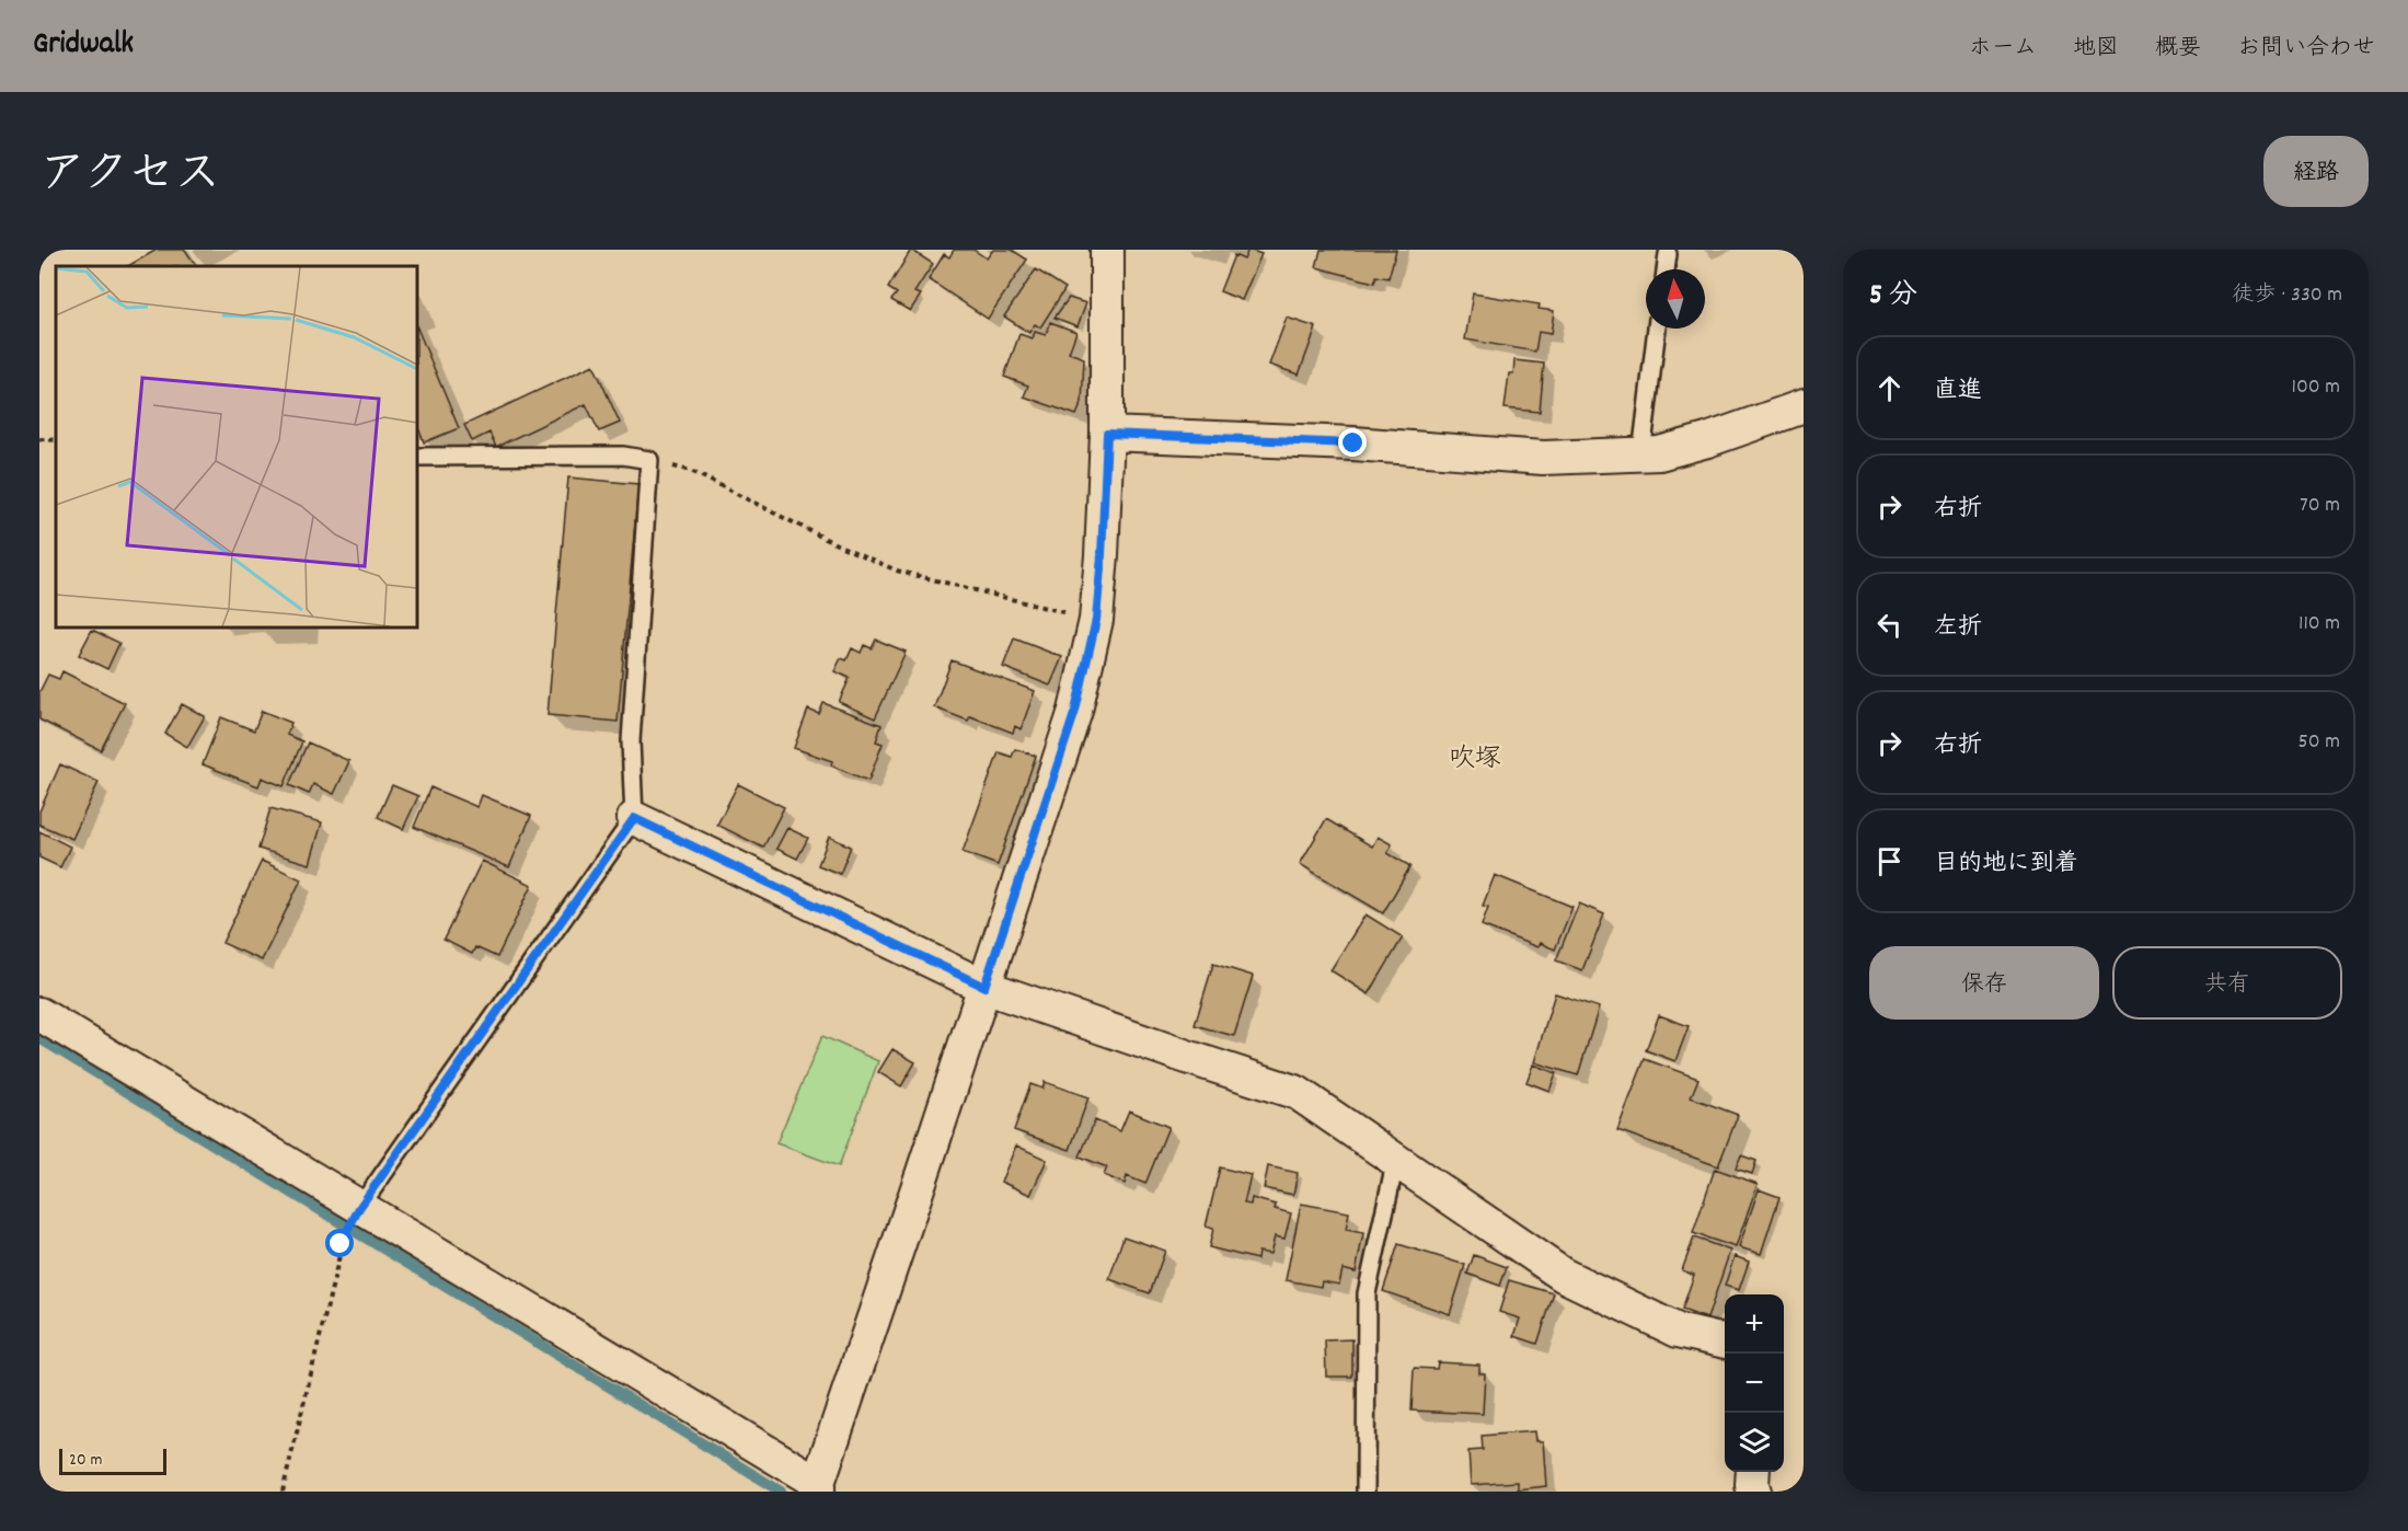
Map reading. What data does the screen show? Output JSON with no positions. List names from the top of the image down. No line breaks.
{"districts":["吹塚"],"scale_bar":"20 m","north":"top","page":{"header":"Gridwalk","nav":["ホーム","地図","概要","お問い合わせ"],"title":"アクセス","buttons":["経路",["保存","共有"]],"heading":["5 分","徒歩 · 330 m"],"list":[["直進","100 m"],["右折","70 m"],["左折","110 m"],["右折","50 m"],"目的地に到着"],"map_buttons":["+","−"],"scale":"20 m"}}
